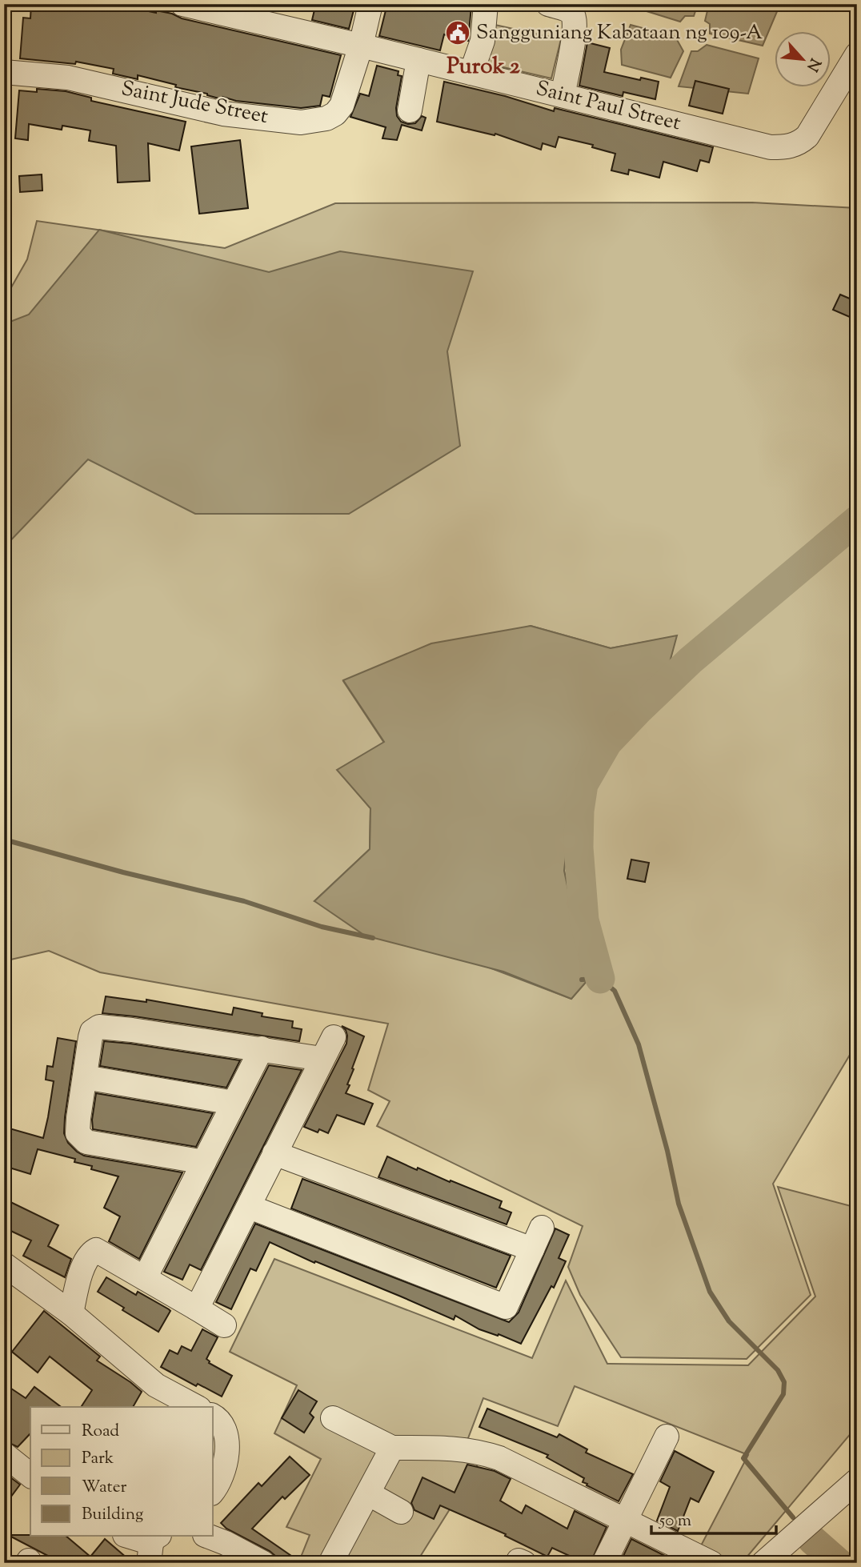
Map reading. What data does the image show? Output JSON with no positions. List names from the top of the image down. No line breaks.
{"streets":{"street":["Saint Jude Street","Saint Paul Street"]},"crossings":[["Saint Jude Street","Saint Paul Street"]],"districts":["Purok 2"],"places":{"public building":["Sangguniang Kabataan ng 109-A"]},"legend":["Road","Park","Water","Building"],"scale_bar":"50 m","north":"bottom right"}
